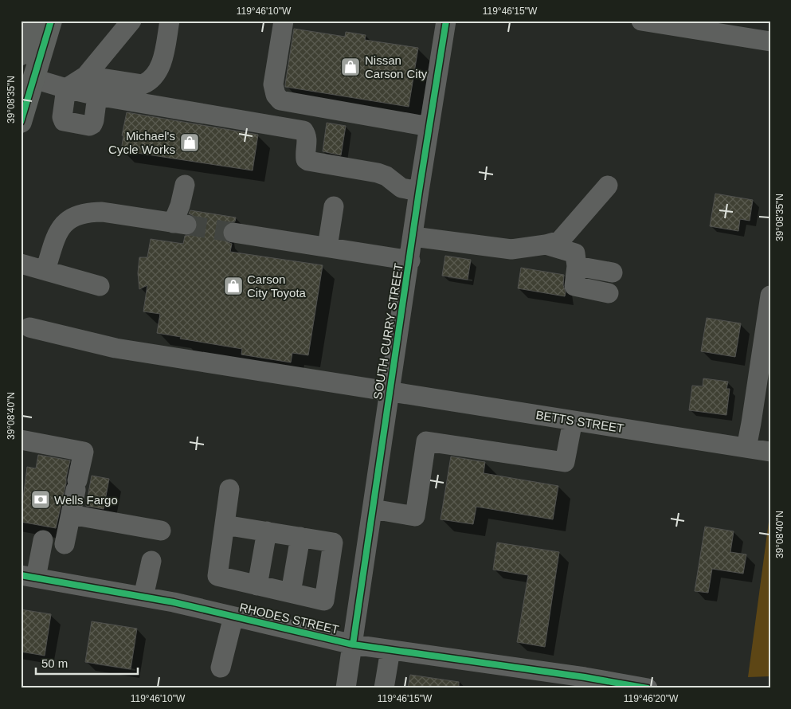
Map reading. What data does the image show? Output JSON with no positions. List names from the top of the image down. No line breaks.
{"streets":{"street":["SOUTH CURRY STREET","BETTS STREET","RHODES STREET"]},"crossings":[["SOUTH CURRY STREET","BETTS STREET"],["SOUTH CURRY STREET","RHODES STREET"]],"places":{"shop":["Nissan Carson City","Michael's Cycle Works","Carson City Toyota"],"bank":["Wells Fargo"]},"scale_bar":"50 m","coordinates":["119°46'10\"W","119°46'15\"W","39°08'35\"N","39°08'40\"N","119°46'20\"W"]}
